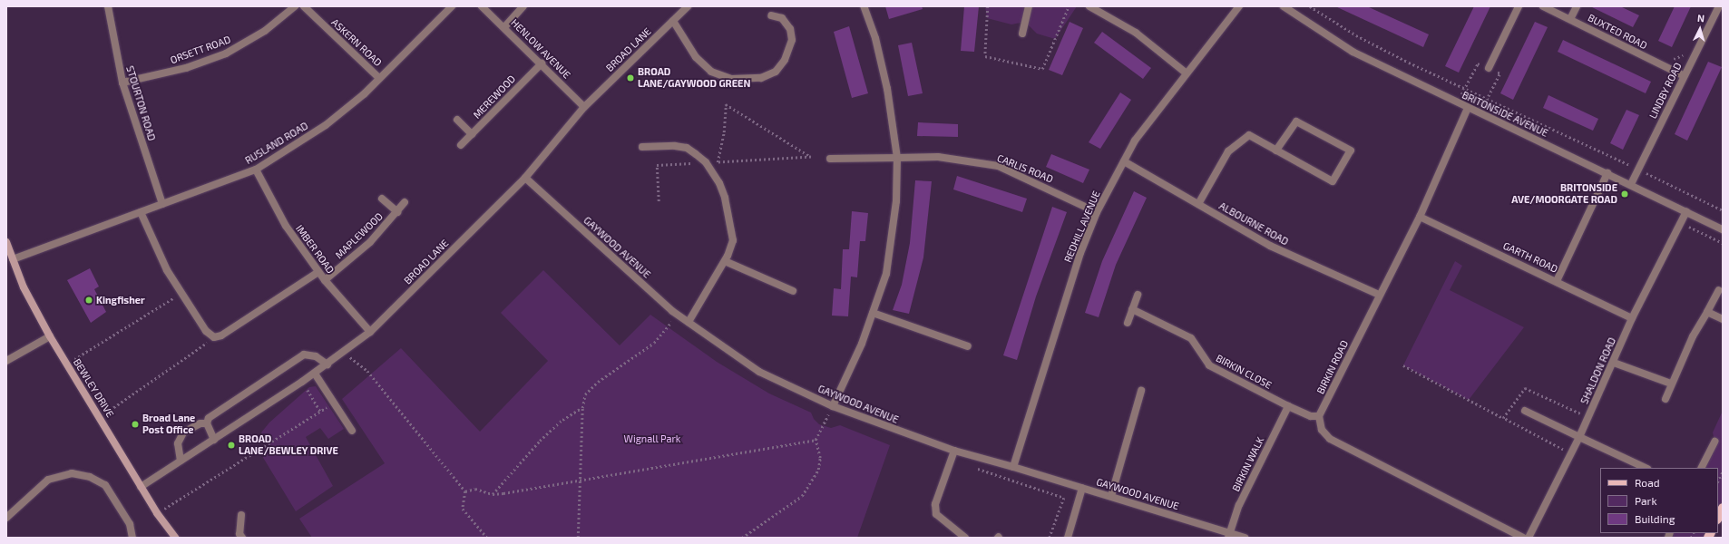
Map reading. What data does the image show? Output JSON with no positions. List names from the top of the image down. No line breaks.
{"streets":{"street":["BUXTED ROAD","ASKERN ROAD","HENLOW AVENUE","ORSETT ROAD","BROAD LANE","LINDBY ROAD","MEREWOOD","STOURTON ROAD","BRITONSIDE AVENUE","RUSLAND ROAD","CARLIS ROAD","ALBOURNE ROAD","REDHILL AVENUE","MAPLEWOOD","GAYWOOD AVENUE","IMBER ROAD","GARTH ROAD","BIRKIN ROAD","SHALDON ROAD","BIRKIN CLOSE","BEWLEY DRIVE","BIRKIN WALK"]},"crossings":[["BUXTED ROAD","LINDBY ROAD"],["ASKERN ROAD","RUSLAND ROAD"],["HENLOW AVENUE","BROAD LANE"],["HENLOW AVENUE","MEREWOOD"],["ORSETT ROAD","STOURTON ROAD"],["BROAD LANE","GAYWOOD AVENUE"],["BROAD LANE","IMBER ROAD"],["BROAD LANE","BEWLEY DRIVE"],["LINDBY ROAD","BRITONSIDE AVENUE"],["STOURTON ROAD","RUSLAND ROAD"],["BRITONSIDE AVENUE","BIRKIN ROAD"],["BRITONSIDE AVENUE","SHALDON ROAD"],["RUSLAND ROAD","IMBER ROAD"],["RUSLAND ROAD","BEWLEY DRIVE"],["CARLIS ROAD","REDHILL AVENUE"],["ALBOURNE ROAD","REDHILL AVENUE"],["ALBOURNE ROAD","BIRKIN ROAD"],["REDHILL AVENUE","GAYWOOD AVENUE"],["MAPLEWOOD","IMBER ROAD"],["GAYWOOD AVENUE","BIRKIN WALK"],["GARTH ROAD","BIRKIN ROAD"],["GARTH ROAD","SHALDON ROAD"],["BIRKIN ROAD","BIRKIN CLOSE"],["BIRKIN CLOSE","BIRKIN WALK"]],"parks":["Wignall Park"],"places":["BROAD LANE/GAYWOOD GREEN","BRITONSIDE AVE/MOORGATE ROAD","Kingfisher","Broad Lane Post Office","BROAD LANE/BEWLEY DRIVE"],"legend":["Road","Park","Building"],"north":"top"}
